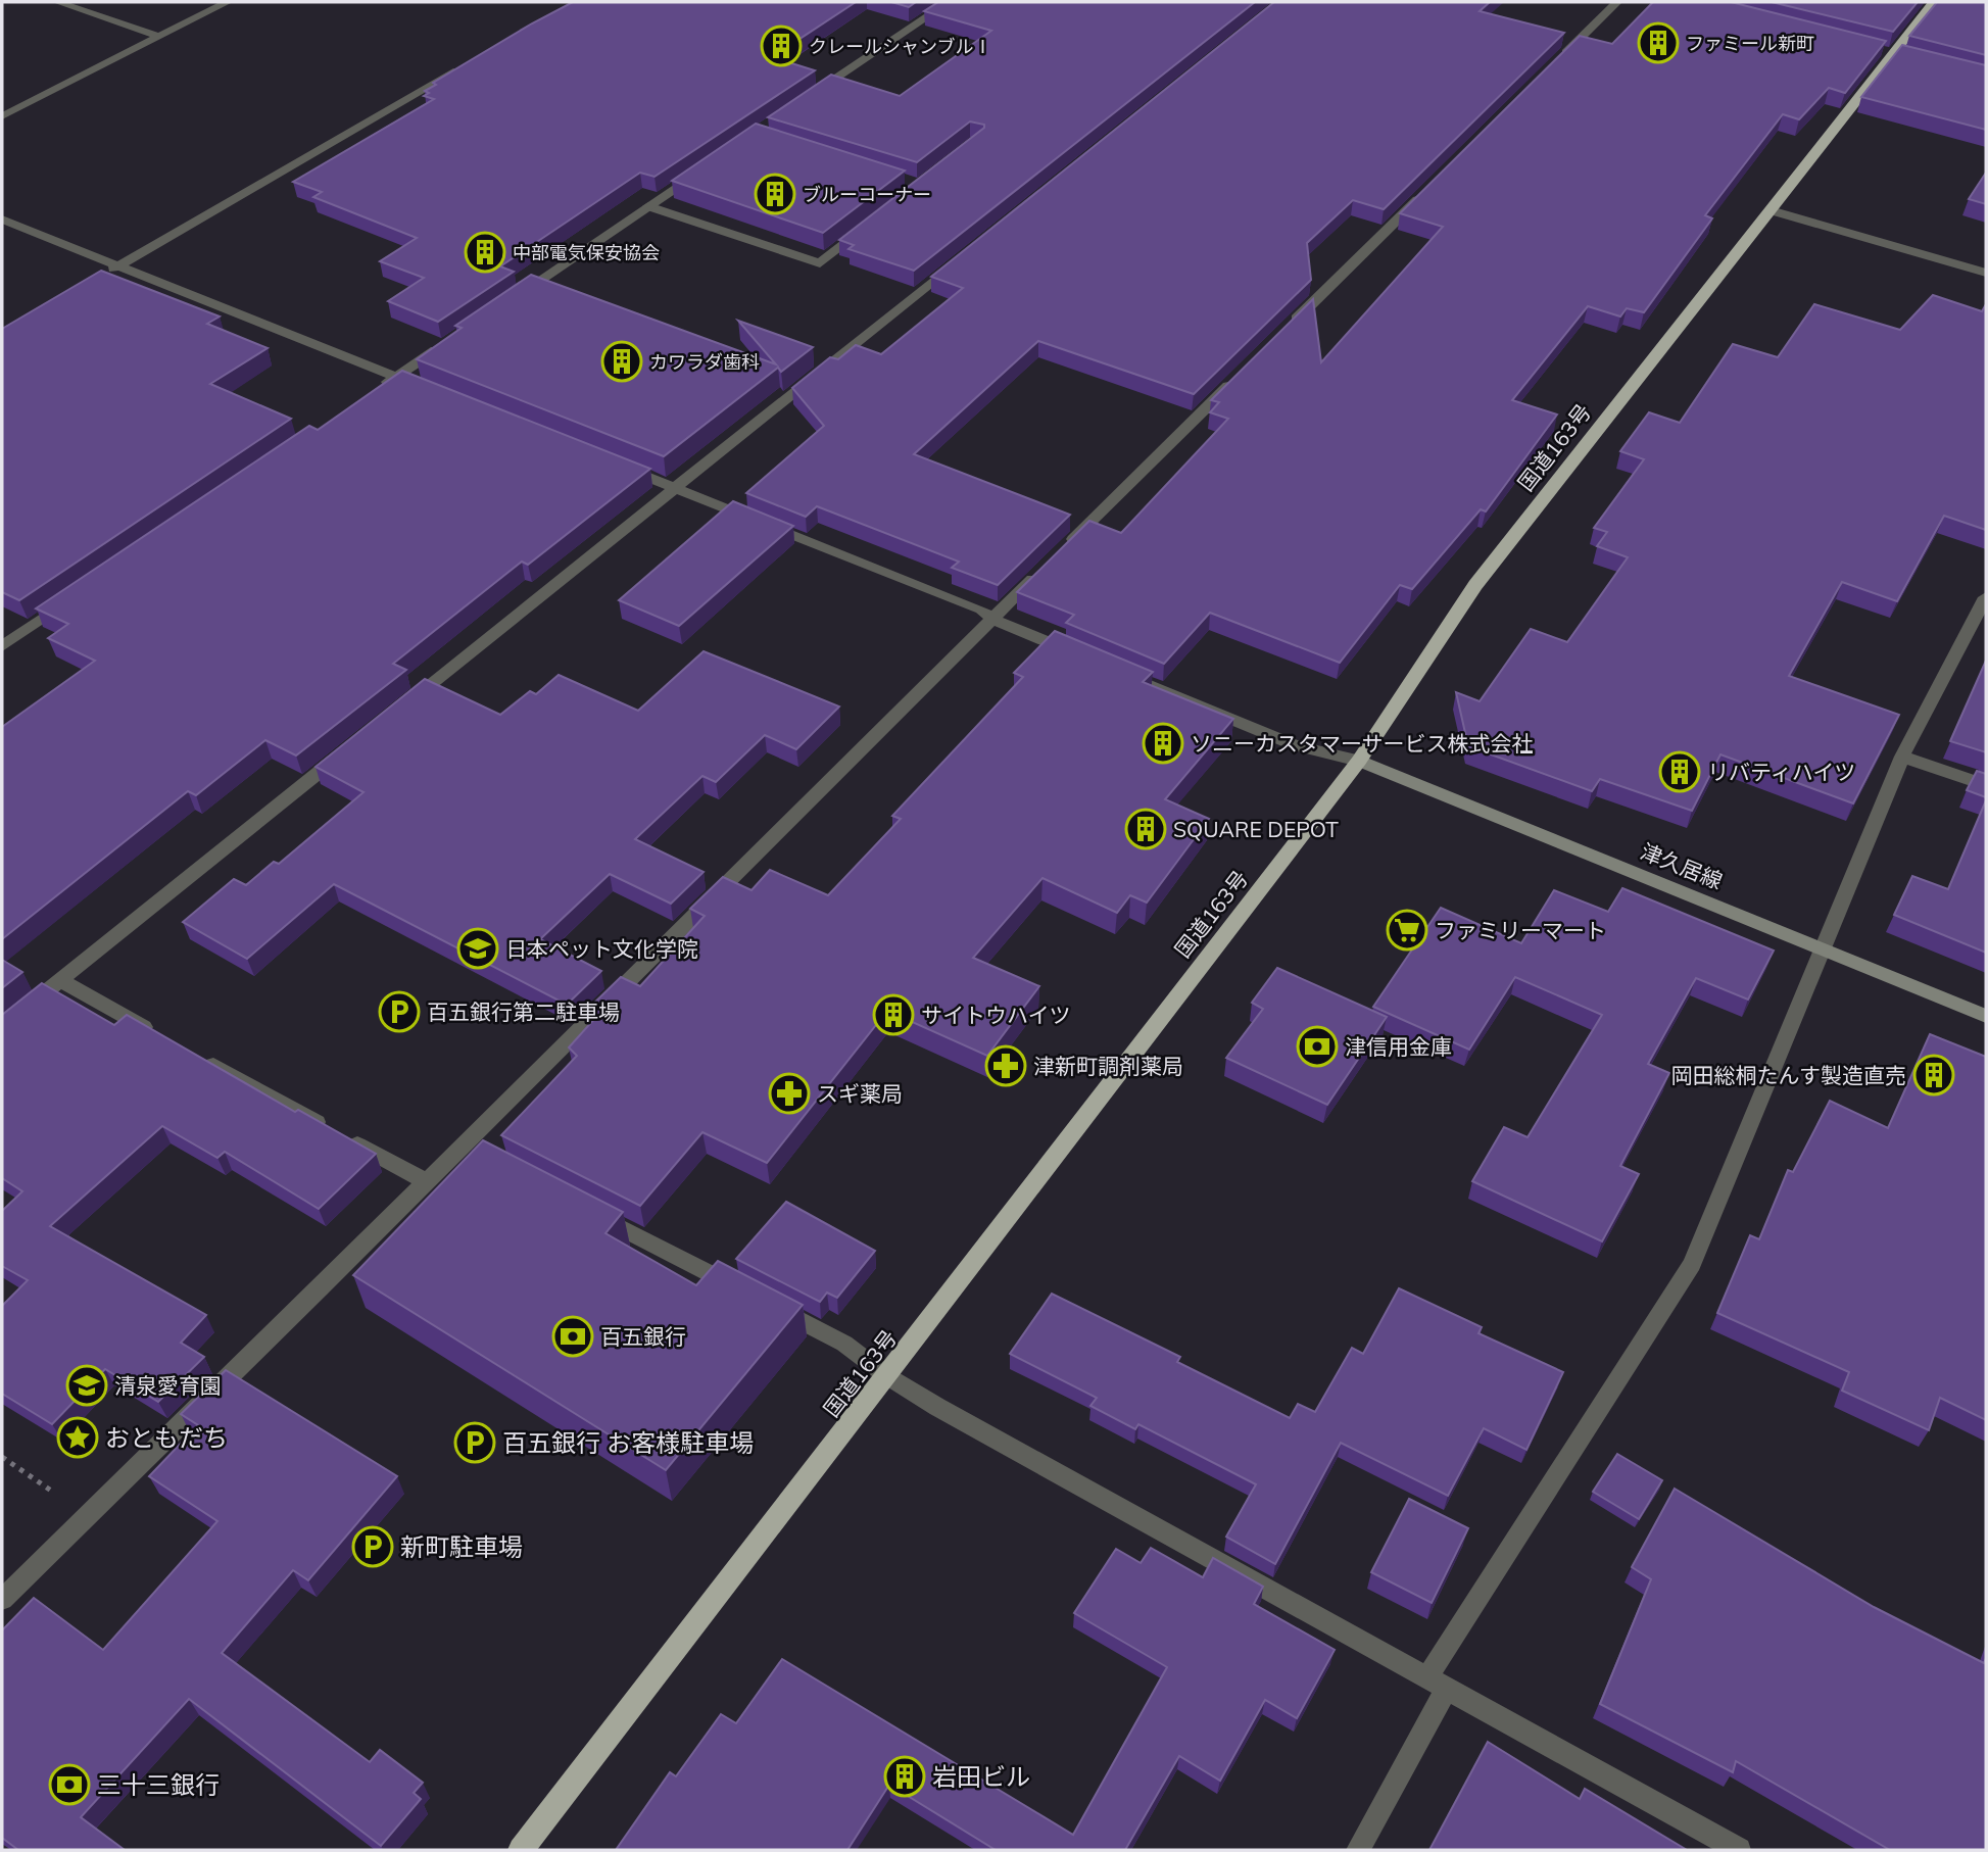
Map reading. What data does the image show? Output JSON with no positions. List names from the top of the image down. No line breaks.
{"streets":{"highway":["国道163号"],"main road":["津久居線"]},"crossings":[["国道163号","津久居線"]],"places":{"building":["ファミール新町","クレールシャンブルⅠ","ブルーコーナー","中部電気保安協会","カワラダ歯科","ソニーカスタマーサービス株式会社","リバティハイツ","SQUARE DEPOT","サイトウハイツ","岡田総桐たんす製造直売","岩田ビル"],"supermarket":["ファミリーマート"],"school or university":["日本ペット文化学院","清泉愛育園"],"parking":["百五銀行第二駐車場","百五銀行 お客様駐車場","新町駐車場"],"bank":["津信用金庫","百五銀行","三十三銀行"],"pharmacy":["津新町調剤薬局","スギ薬局"],"place":["おともだち"]}}
